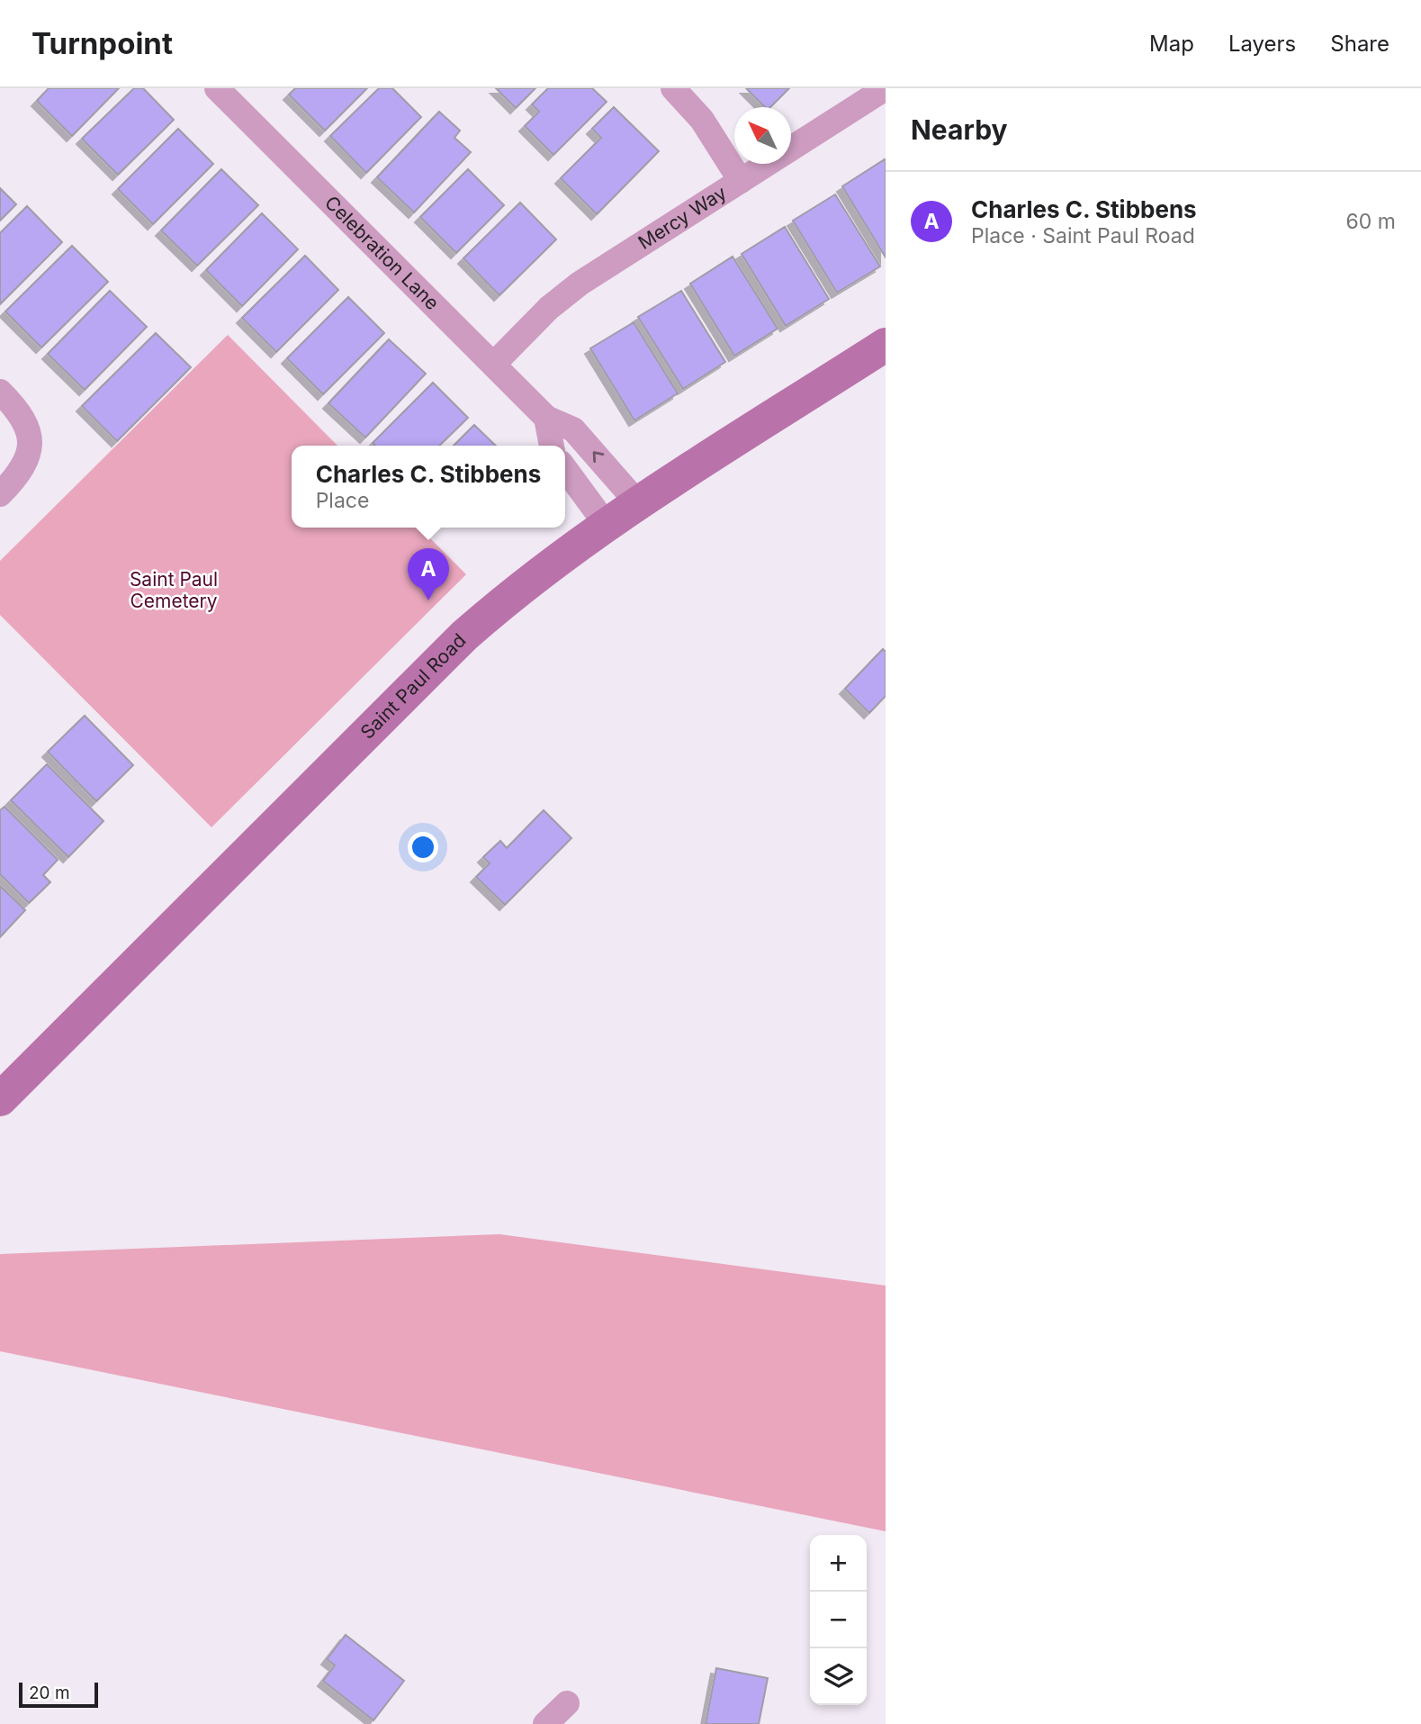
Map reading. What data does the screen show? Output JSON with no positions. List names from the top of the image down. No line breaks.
{"streets":{"street":["Mercy Way","Celebration Lane","Saint Paul Road"]},"crossings":[["Mercy Way","Celebration Lane"],["Celebration Lane","Saint Paul Road"]],"parks":["Saint Paul Cemetery"],"scale_bar":"20 m","north":"top left","page":{"header":"Turnpoint","nav":["Map","Layers","Share"],"heading":"Nearby","list":[{"mark":"A","name":"Charles C. Stibbens","note":"Place · Saint Paul Road","value":"60 m"}],"popup":["Charles C. Stibbens","Place"],"pins":"A","map_buttons":["+","−"],"scale":"20 m"}}
